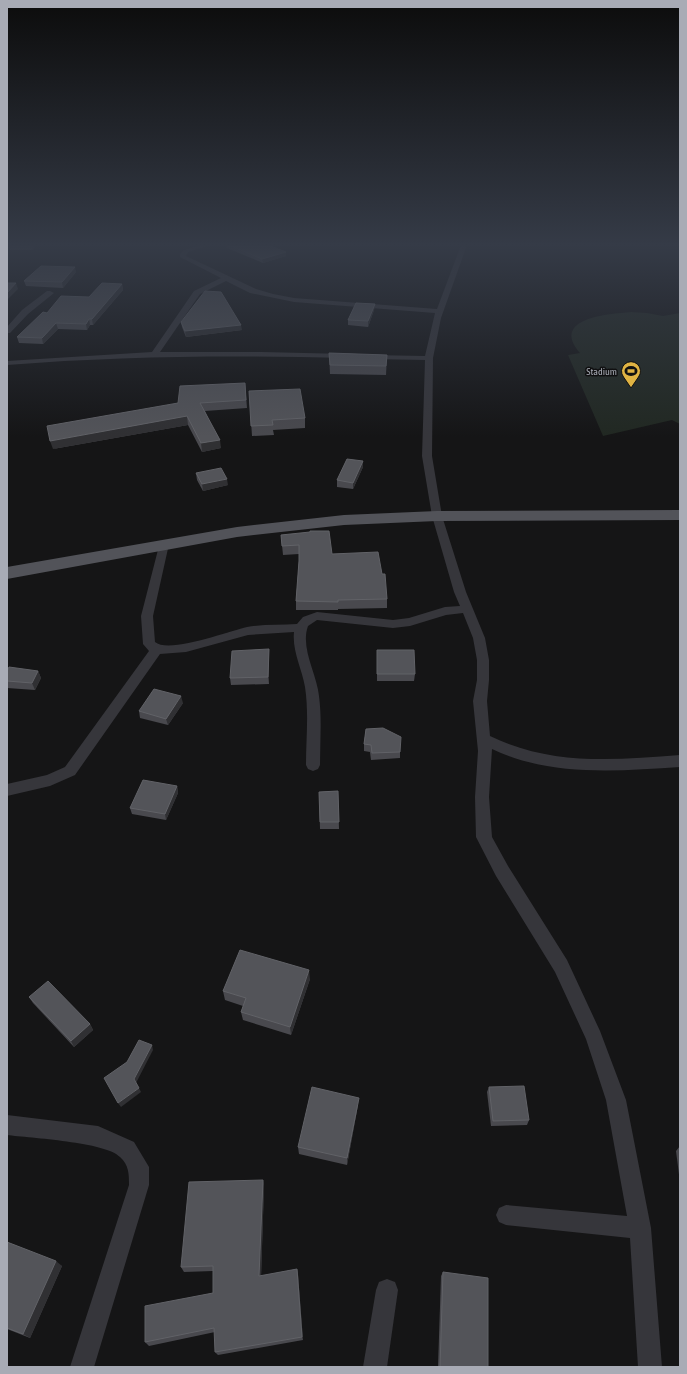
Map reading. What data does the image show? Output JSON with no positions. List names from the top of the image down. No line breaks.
{"places":{"sports":["Stadium"]}}
